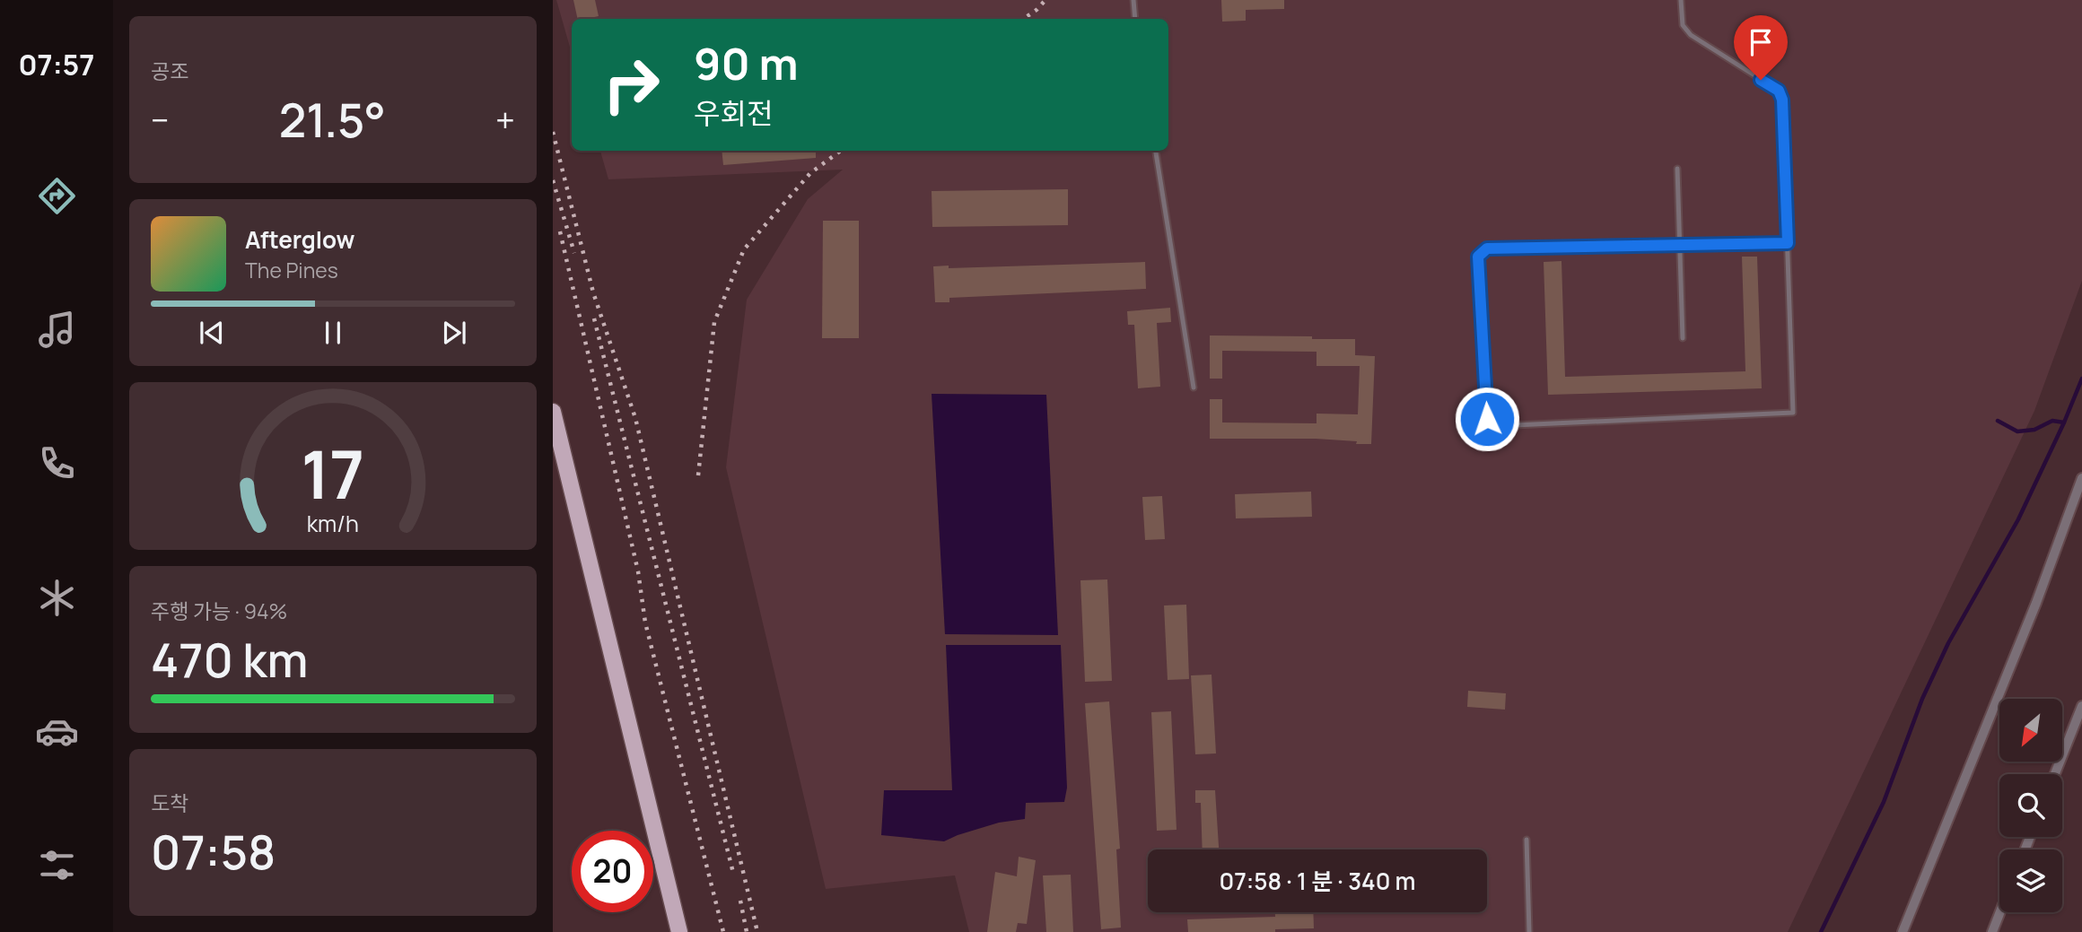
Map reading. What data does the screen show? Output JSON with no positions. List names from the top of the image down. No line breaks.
{"north":"bottom left","page":{"tabs":"07:57","tile":["공조",["주행 가능 · 94%","470 km"],["도착","07:58"]],"turn":["90 m","우회전"],"heat":["−","21.5°","+"],"song":["Afterglow","The Pines"],"limit":"20","trip":"07:58 · 1 분 · 340 m","gauge":["17","km/h"]}}
